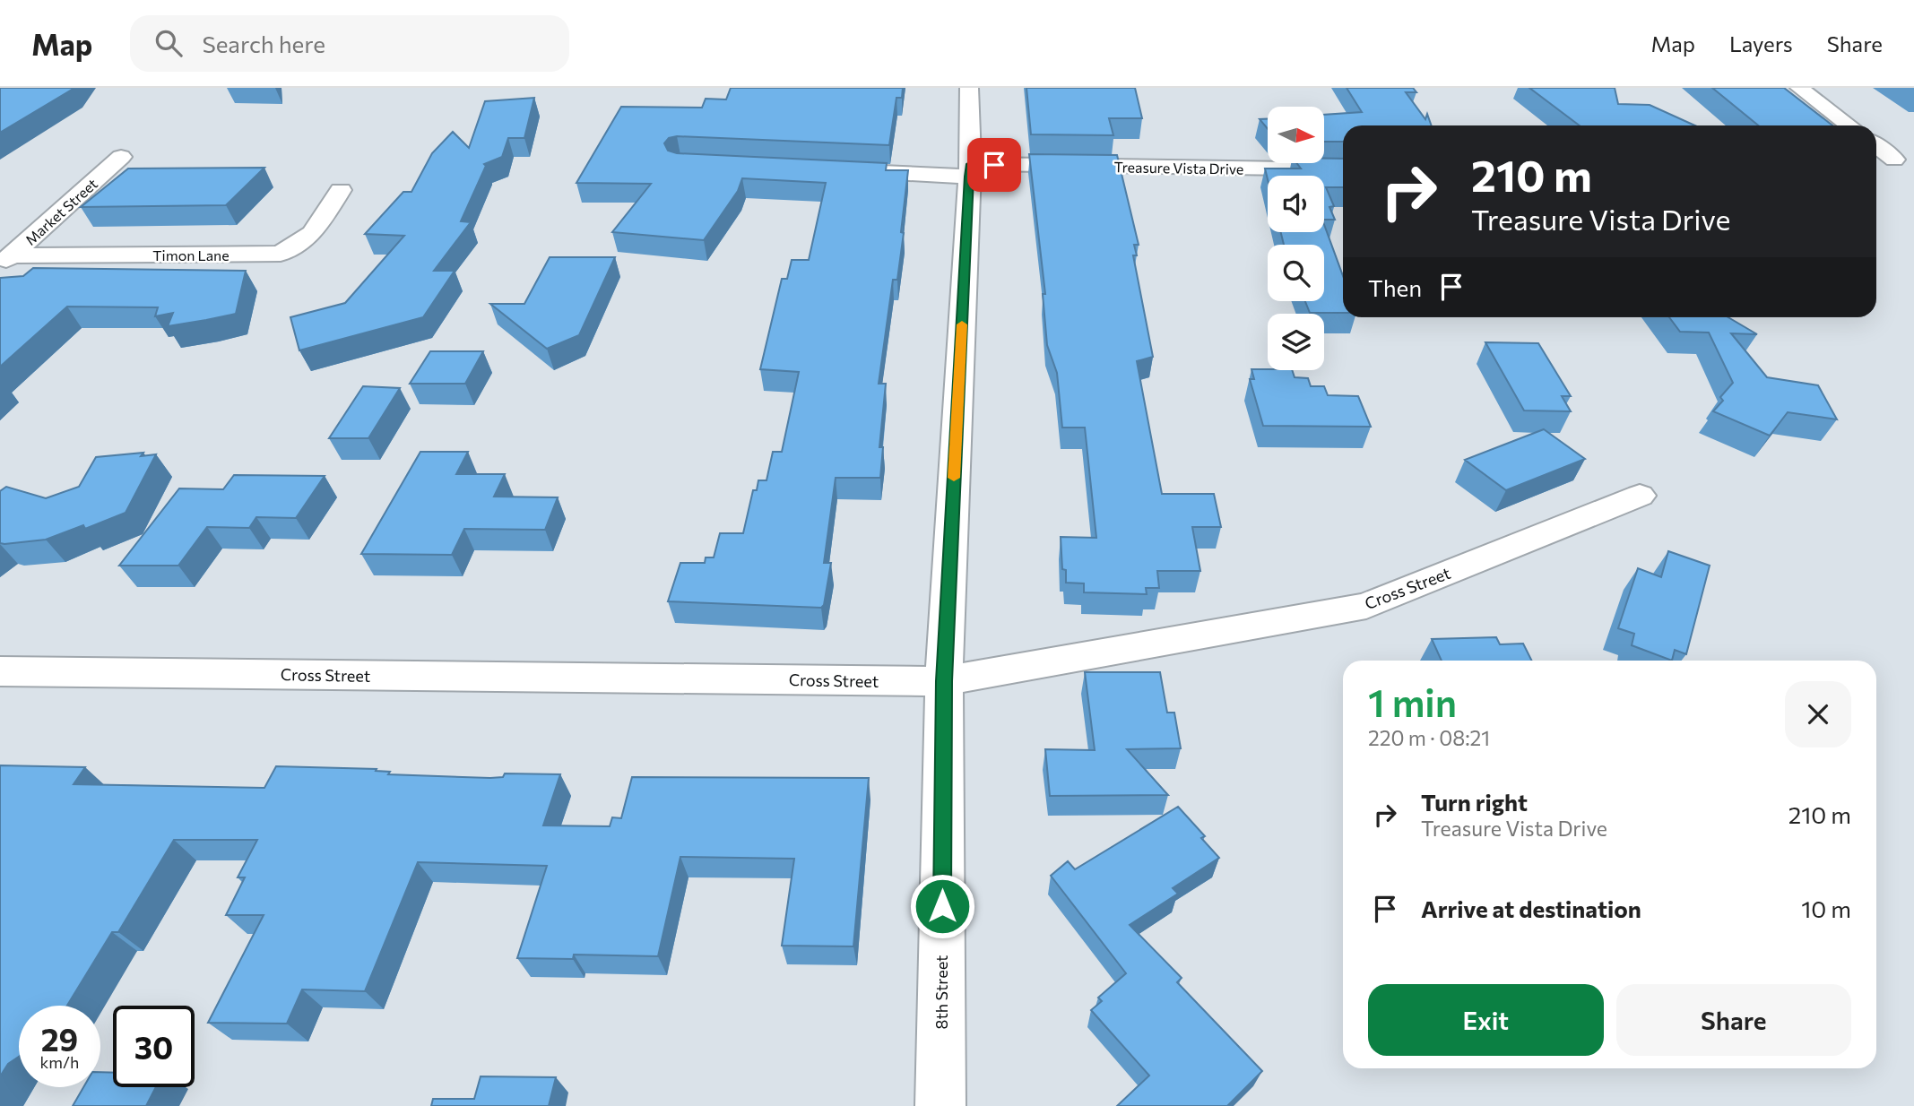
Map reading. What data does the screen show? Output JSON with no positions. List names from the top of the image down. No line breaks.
{"streets":{"street":["Treasure Vista Drive","Market Street","Timon Lane","Cross Street","8th Street"]},"crossings":[["Treasure Vista Drive","8th Street"],["Market Street","Timon Lane"],["Cross Street","8th Street"]],"north":"right","page":{"header":"Map","search":"Search here","nav":["Map","Layers","Share"],"turn":["210 m","Treasure Vista Drive"],"then":"Then","heading":["1 min","220 m · 08:21"],"list":[{"name":"Turn right","note":"Treasure Vista Drive","value":"210 m"},{"name":"Arrive at destination","value":"10 m"}],"buttons":["Exit","Share"],"speed":"29 km/h","limit":"30"}}
